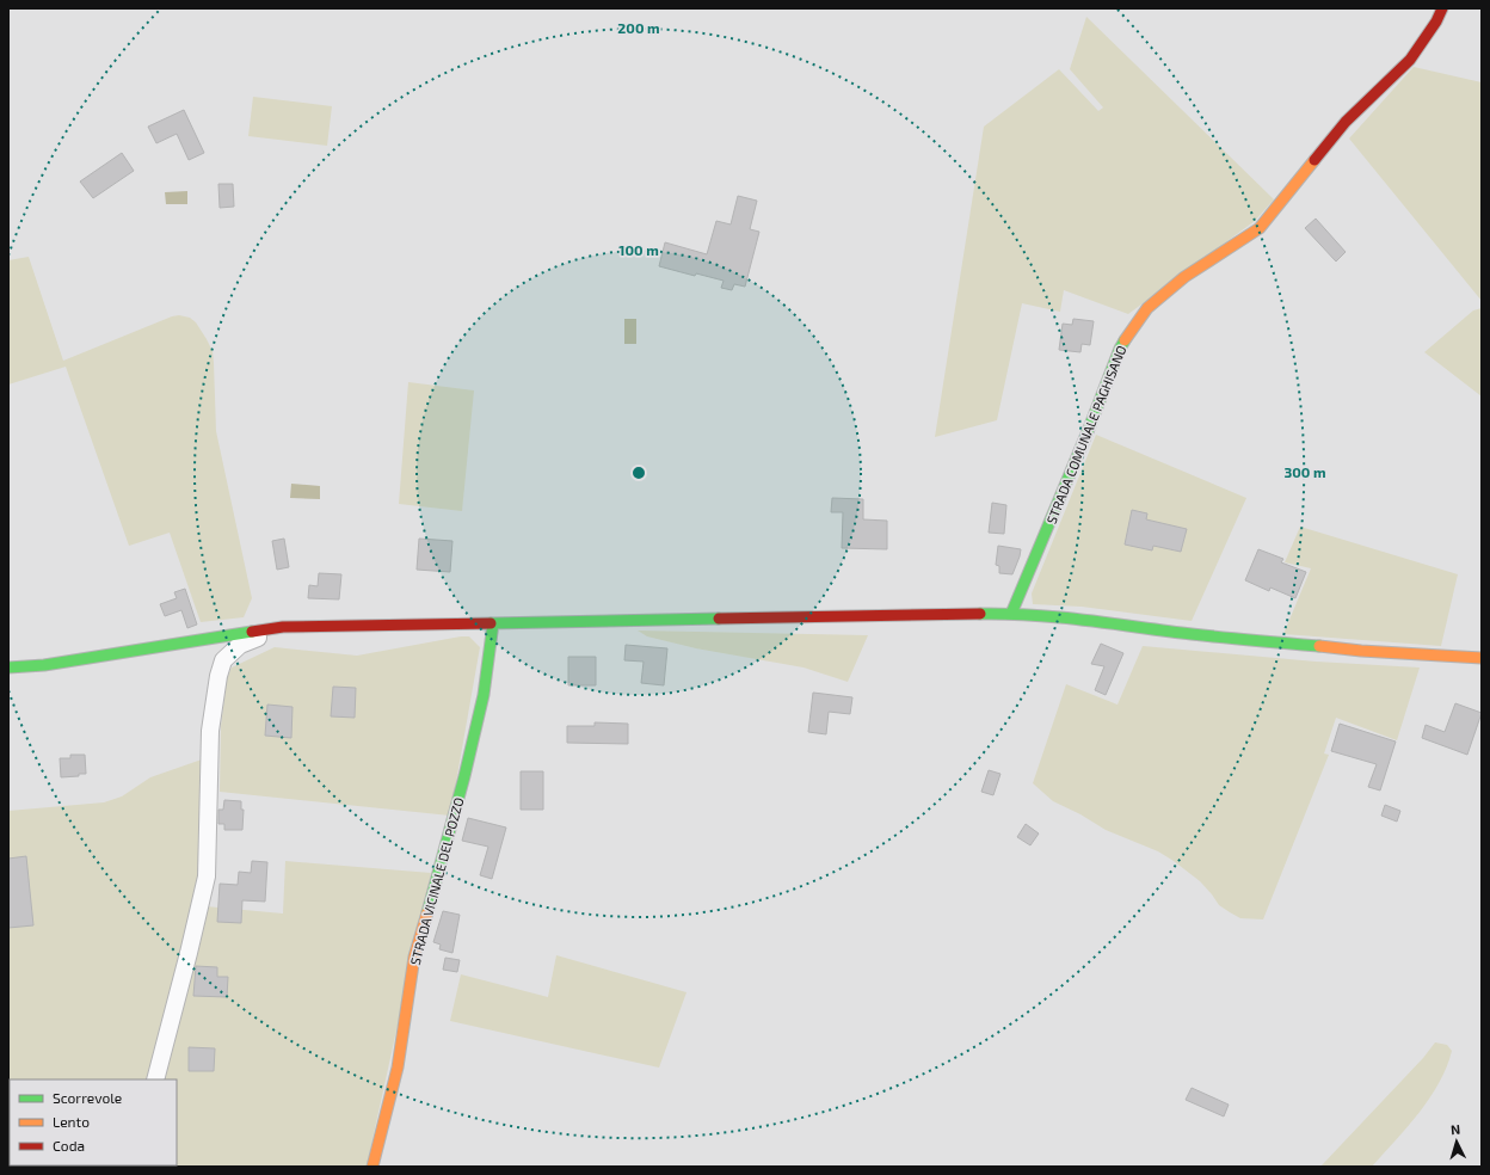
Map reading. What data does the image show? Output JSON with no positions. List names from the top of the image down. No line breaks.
{"streets":{"street":["STRADA COMUNALE PAGHISANO","STRADA VICINALE DEL POZZO"]},"legend":["Scorrevole","Lento","Coda"],"north":"top","rings":["200 m","100 m","300 m"]}
